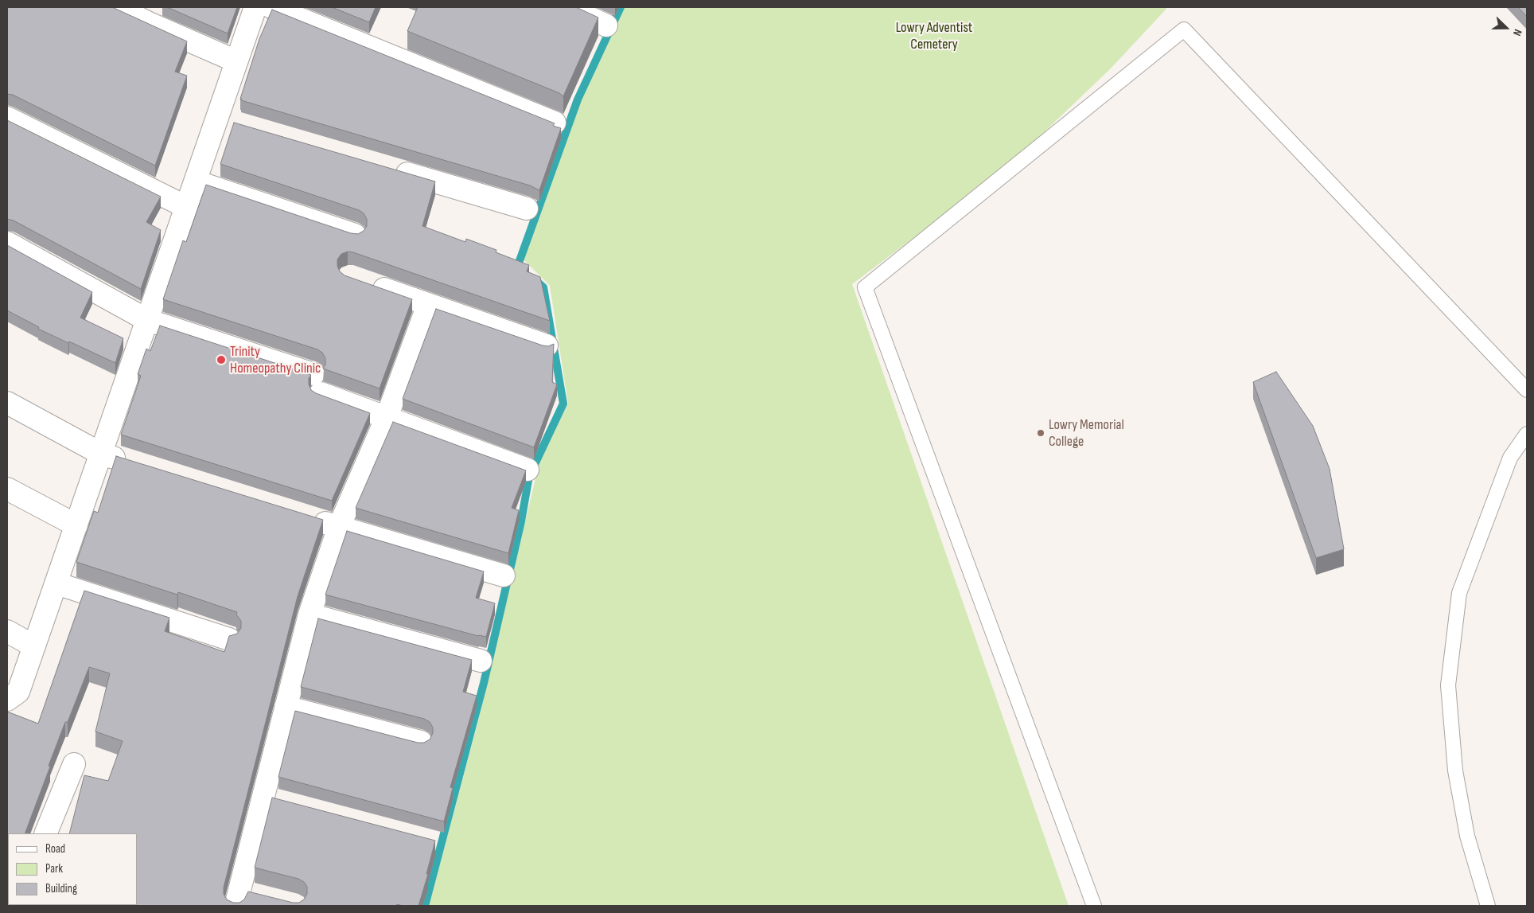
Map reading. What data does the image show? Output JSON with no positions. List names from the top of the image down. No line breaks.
{"parks":["Lowry Adventist Cemetery"],"places":["Trinity Homeopathy Clinic","Lowry Memorial College"],"legend":["Road","Park","Building"],"north":"right"}
